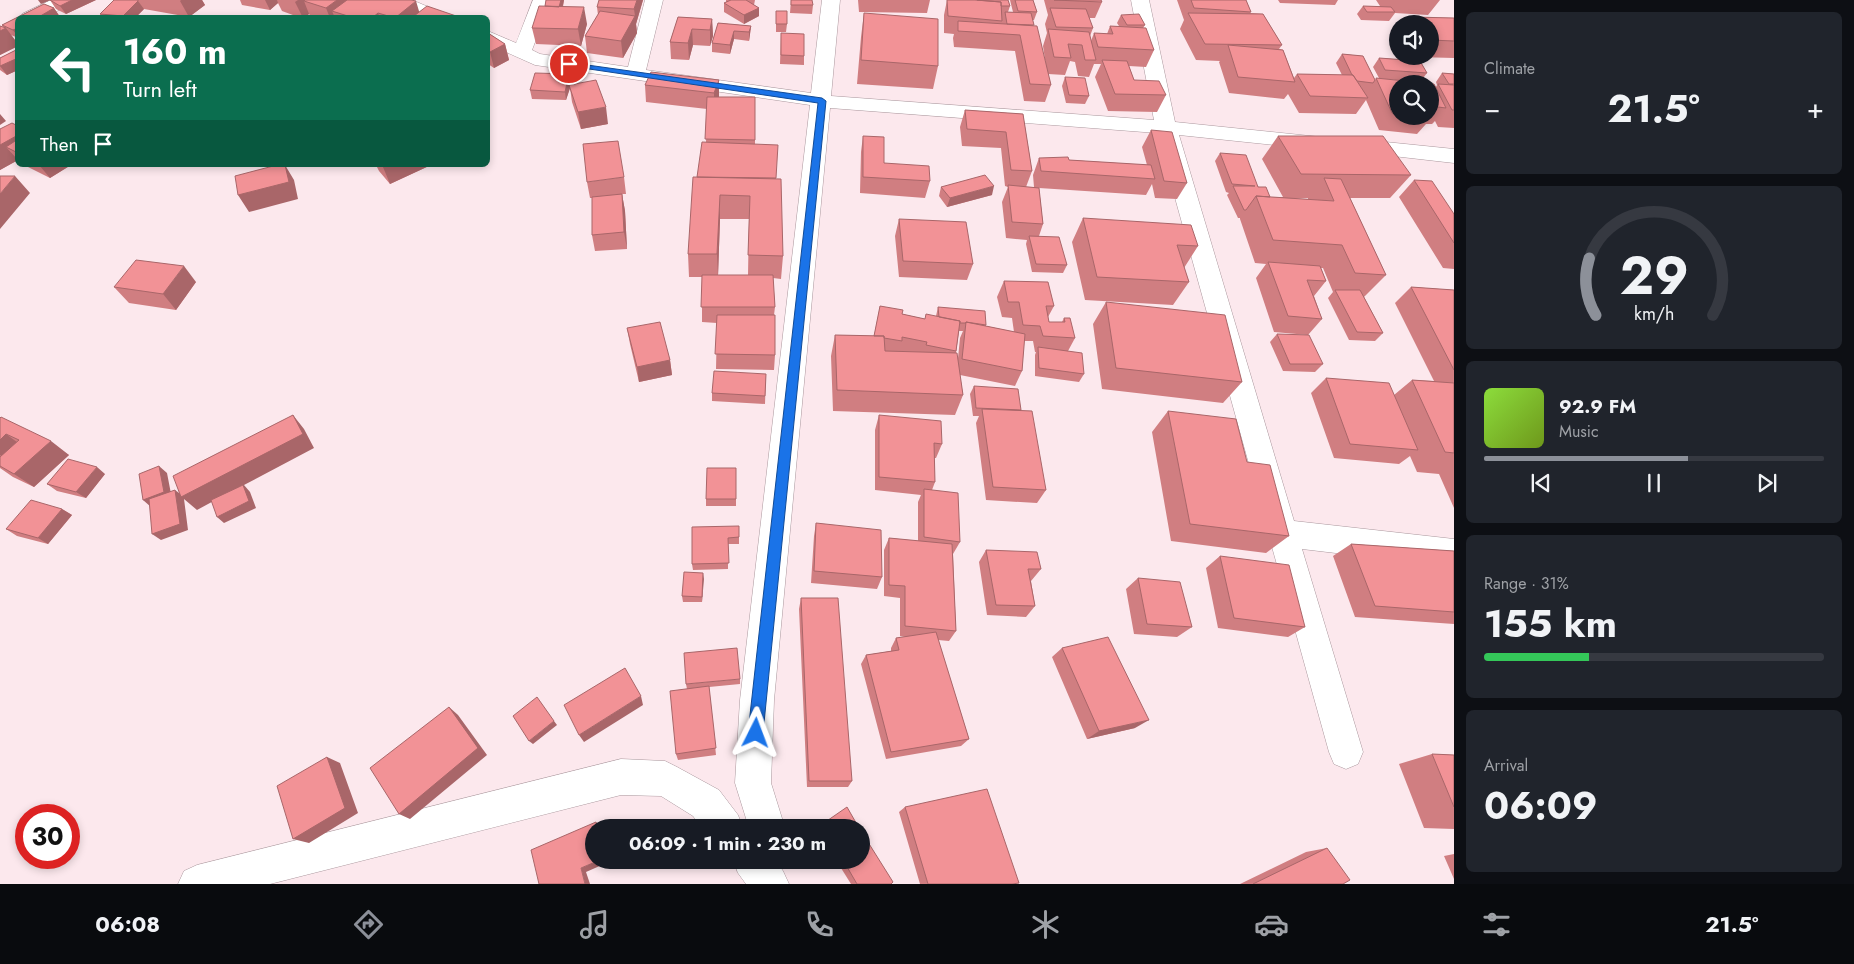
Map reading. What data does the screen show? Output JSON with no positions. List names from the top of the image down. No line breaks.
{"page":{"tile":["Climate",["Range · 31%","155 km"],["Arrival","06:09"]],"turn":["160 m","Turn left"],"heat":["−","21.5°","+"],"then":"Then","song":["92.9 FM","Music"],"limit":"30","trip":"06:09 · 1 min · 230 m","tabs":["06:08","21.5°"],"gauge":["29","km/h"]}}
